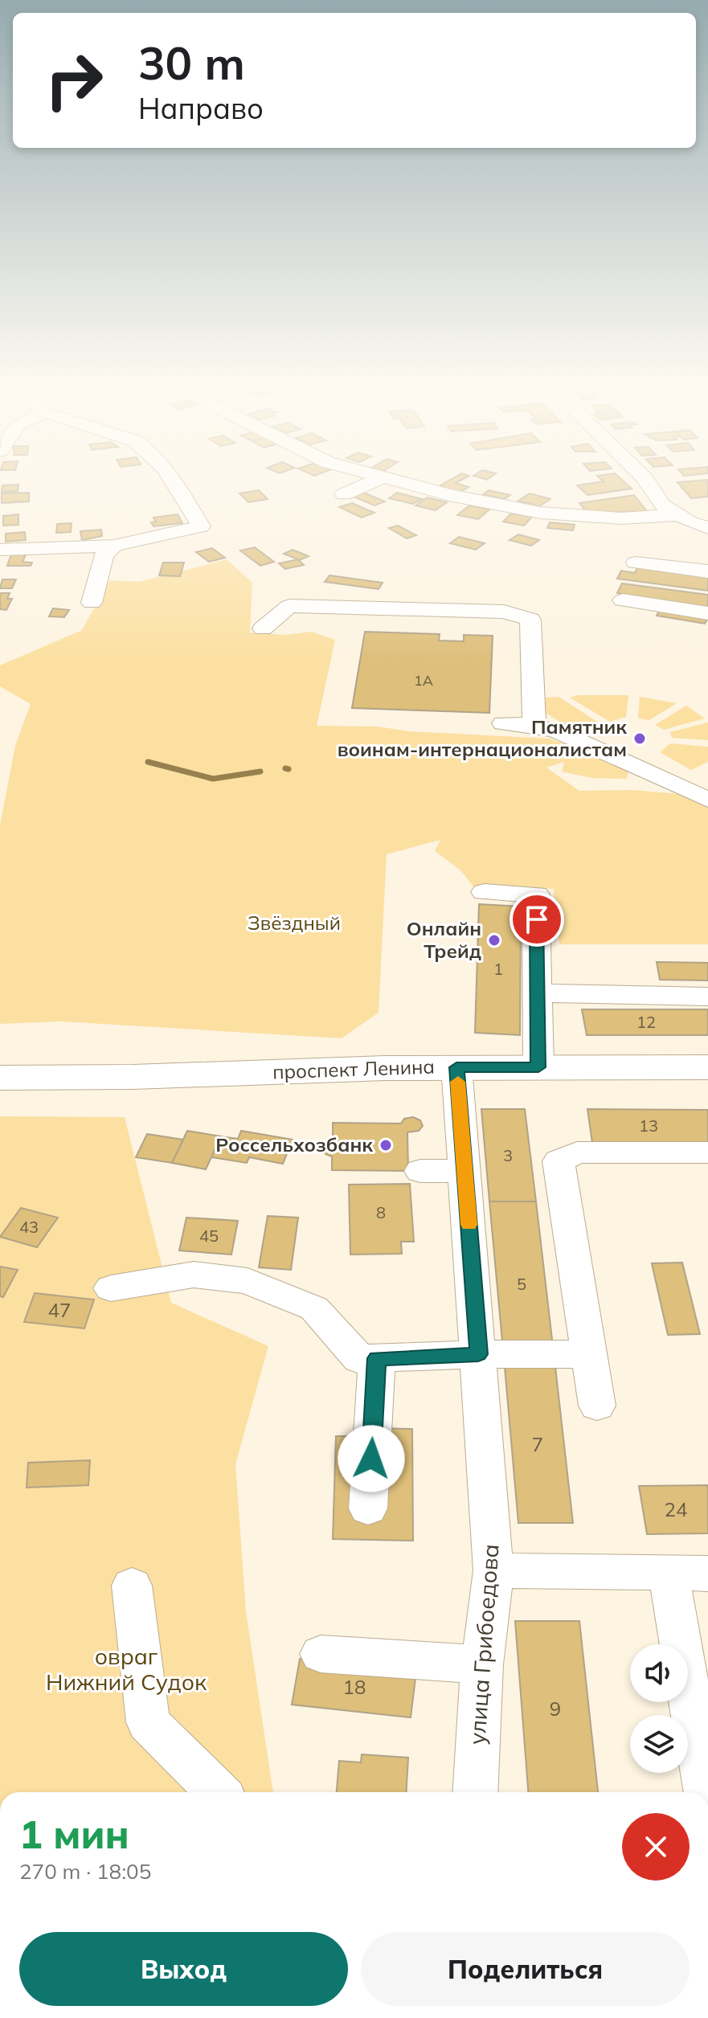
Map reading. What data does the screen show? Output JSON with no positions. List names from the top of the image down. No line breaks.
{"streets":{"main road":["проспект Ленина"],"street":["улица Грибоедова"]},"crossings":[["проспект Ленина","улица Грибоедова"]],"parks":["Звёздный","овраг Нижний Судок"],"places":["Памятник воинам-интернационалистам","Онлайн Трейд","Россельхозбанк"],"house_numbers":["1А","1","12","13","3","8","43","45","5","47","7","24","18","9"],"page":{"turn":["30 m","Направо"],"heading":["1 мин","270 m · 18:05"],"buttons":["Выход","Поделиться"]}}
